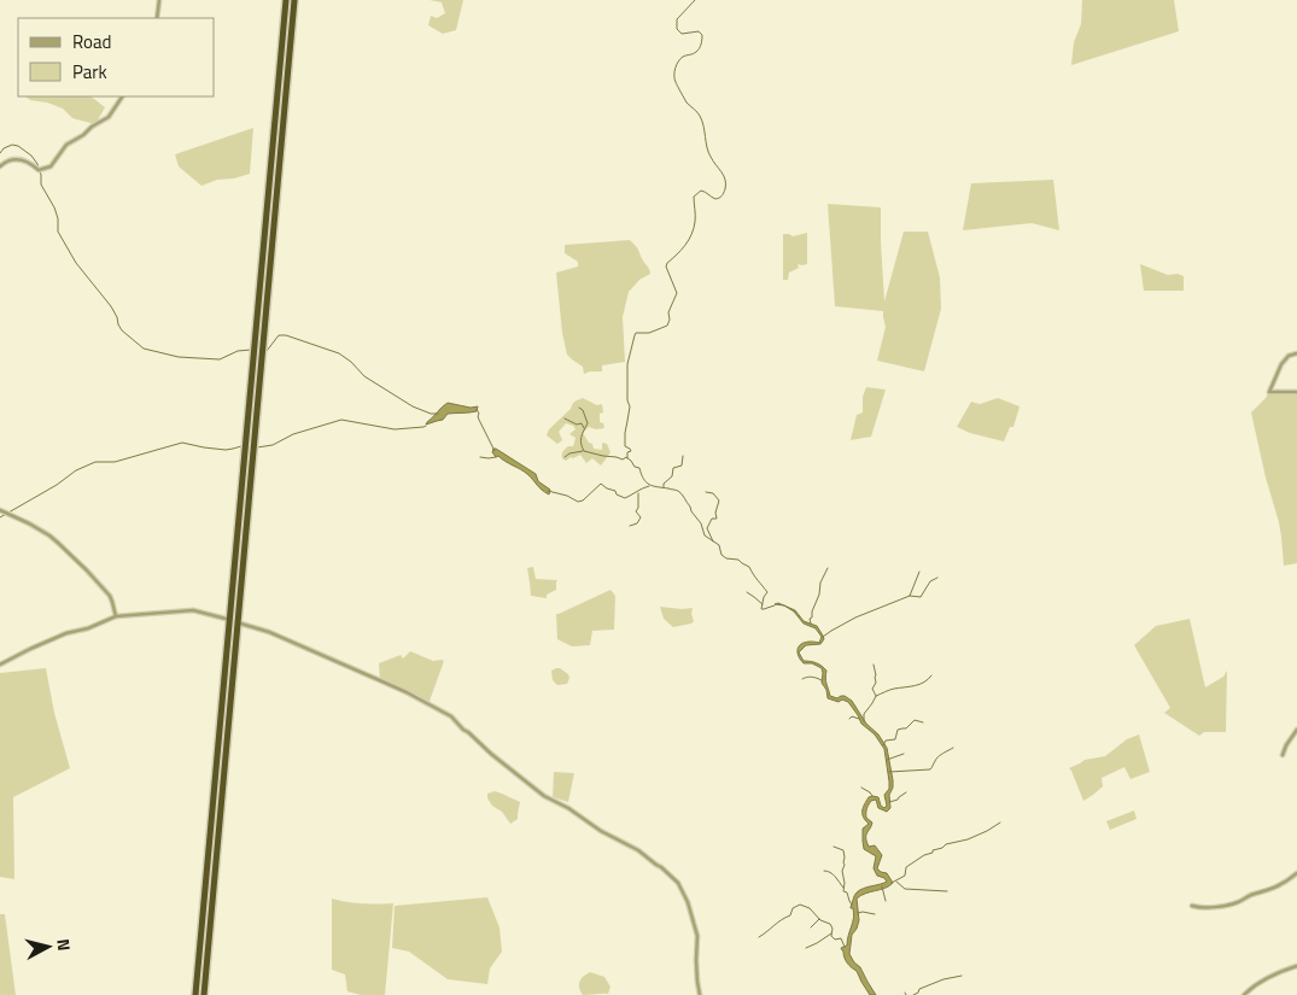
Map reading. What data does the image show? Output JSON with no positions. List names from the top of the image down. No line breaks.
{"legend":["Road","Park"],"north":"right"}
